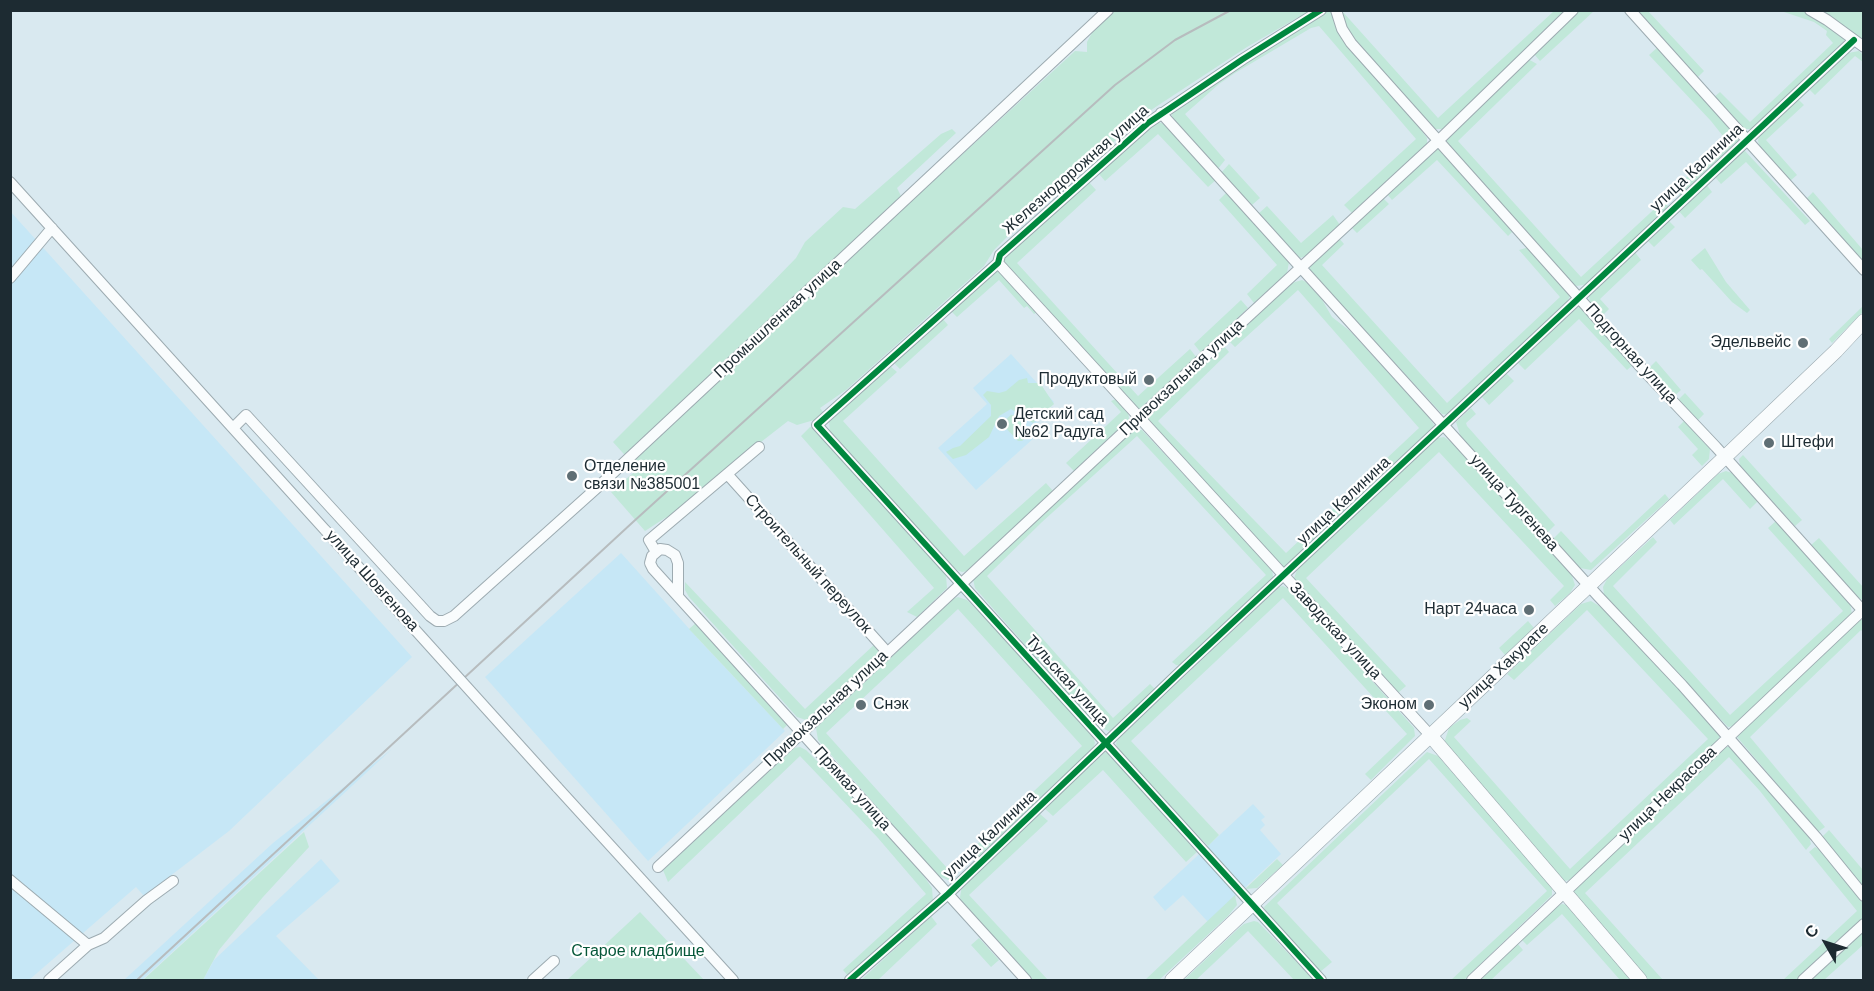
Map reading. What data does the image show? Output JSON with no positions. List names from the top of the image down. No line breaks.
{"streets":{"main road":["Заводская улица","улица Хакурате"],"street":["улица Калинина","Железнодорожная улица","Промышленная улица","Подгорная улица","Привокзальная улица","улица Тургенева","Строительный переулок","улица Шовгенова","Тульская улица","Прямая улица","улица Некрасова"]},"crossings":[["улица Калинина","Подгорная улица"],["улица Калинина","улица Тургенева"],["улица Калинина","Заводская улица"],["улица Калинина","Тульская улица"],["улица Калинина","Прямая улица"],["Железнодорожная улица","улица Тургенева"],["Железнодорожная улица","Заводская улица"],["Железнодорожная улица","Тульская улица"],["Промышленная улица","улица Шовгенова"],["Подгорная улица","Привокзальная улица"],["Подгорная улица","улица Хакурате"],["Подгорная улица","улица Некрасова"],["Привокзальная улица","улица Тургенева"],["Привокзальная улица","Строительный переулок"],["Привокзальная улица","Заводская улица"],["Привокзальная улица","Тульская улица"],["Привокзальная улица","Прямая улица"],["улица Тургенева","улица Хакурате"],["улица Тургенева","улица Некрасова"],["Заводская улица","улица Хакурате"],["Заводская улица","улица Некрасова"],["улица Хакурате","Тульская улица"]],"parks":["Старое кладбище"],"places":["Эдельвейс","Продуктовый","Детский сад №62 Радуга","Штефи","Отделение связи №385001","Нарт 24часа","Снэк","Эконом"],"north":"top left"}
